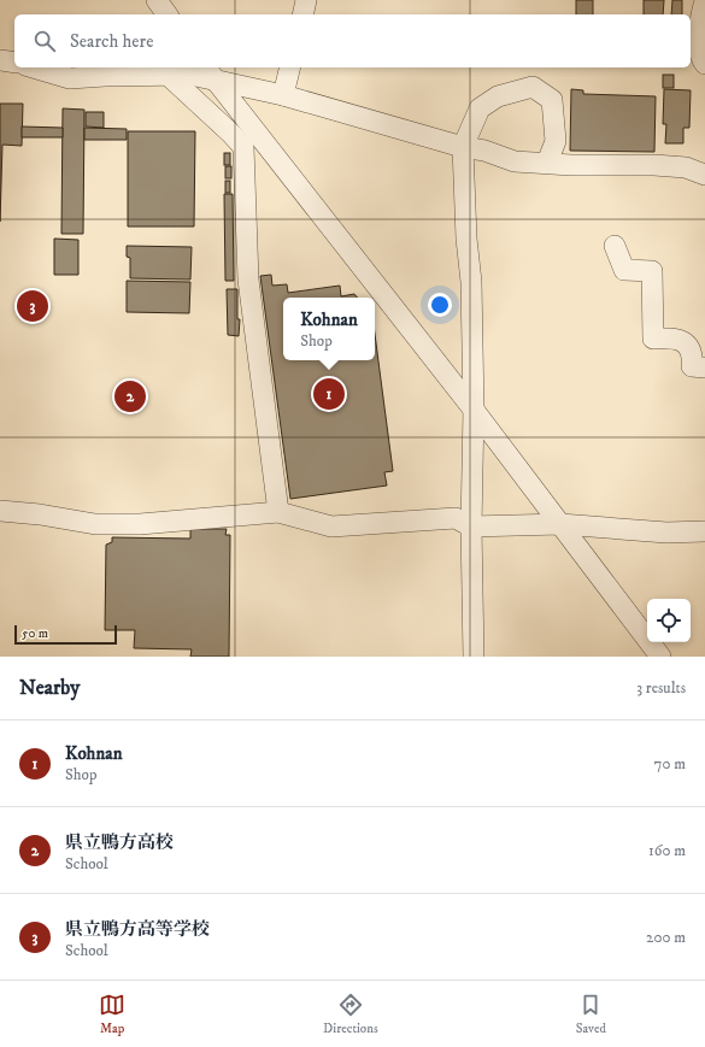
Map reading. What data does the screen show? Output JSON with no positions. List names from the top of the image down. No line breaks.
{"scale_bar":"50 m","page":{"search":"Search here","pins":["3","1","2"],"popup":["Kohnan","Shop"],"scale":"50 m","heading":["Nearby","3 results"],"list":[{"mark":"1","name":"Kohnan","note":"Shop","value":"70 m"},{"mark":"2","name":"県立鴨方高校","note":"School","value":"160 m"},{"mark":"3","name":"県立鴨方高等学校","note":"School","value":"200 m"}],"nav":["Map","Directions","Saved"]}}
